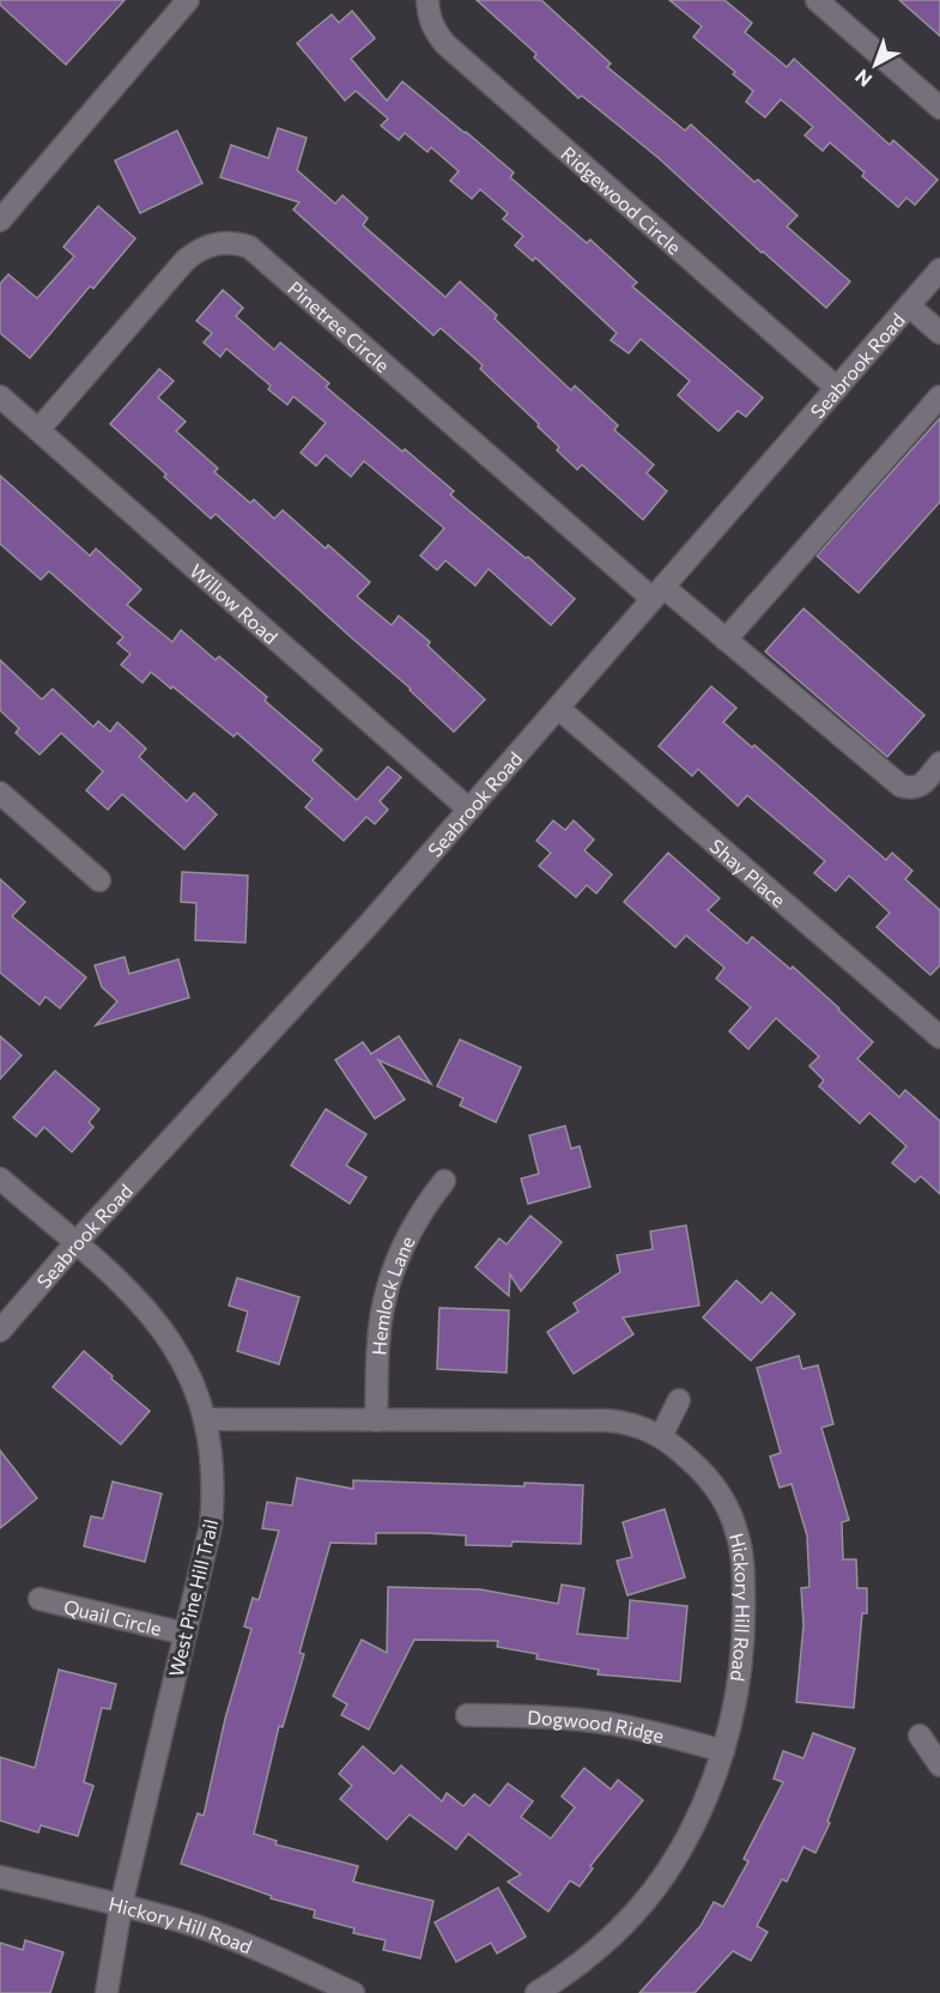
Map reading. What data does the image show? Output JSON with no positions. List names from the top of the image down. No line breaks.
{"streets":{"street":["Ridgewood Circle","Pinetree Circle","Seabrook Road","Willow Road","Shay Place","Hemlock Lane","West Pine Hill Trail","Hickory Hill Road","Quail Circle","Dogwood Ridge"]},"crossings":[["Ridgewood Circle","Seabrook Road"],["Pinetree Circle","Seabrook Road"],["Pinetree Circle","Willow Road"],["Seabrook Road","Willow Road"],["Seabrook Road","Shay Place"],["Seabrook Road","West Pine Hill Trail"],["Hemlock Lane","Hickory Hill Road"],["West Pine Hill Trail","Hickory Hill Road"],["West Pine Hill Trail","Quail Circle"],["Hickory Hill Road","Dogwood Ridge"]],"north":"bottom left"}
